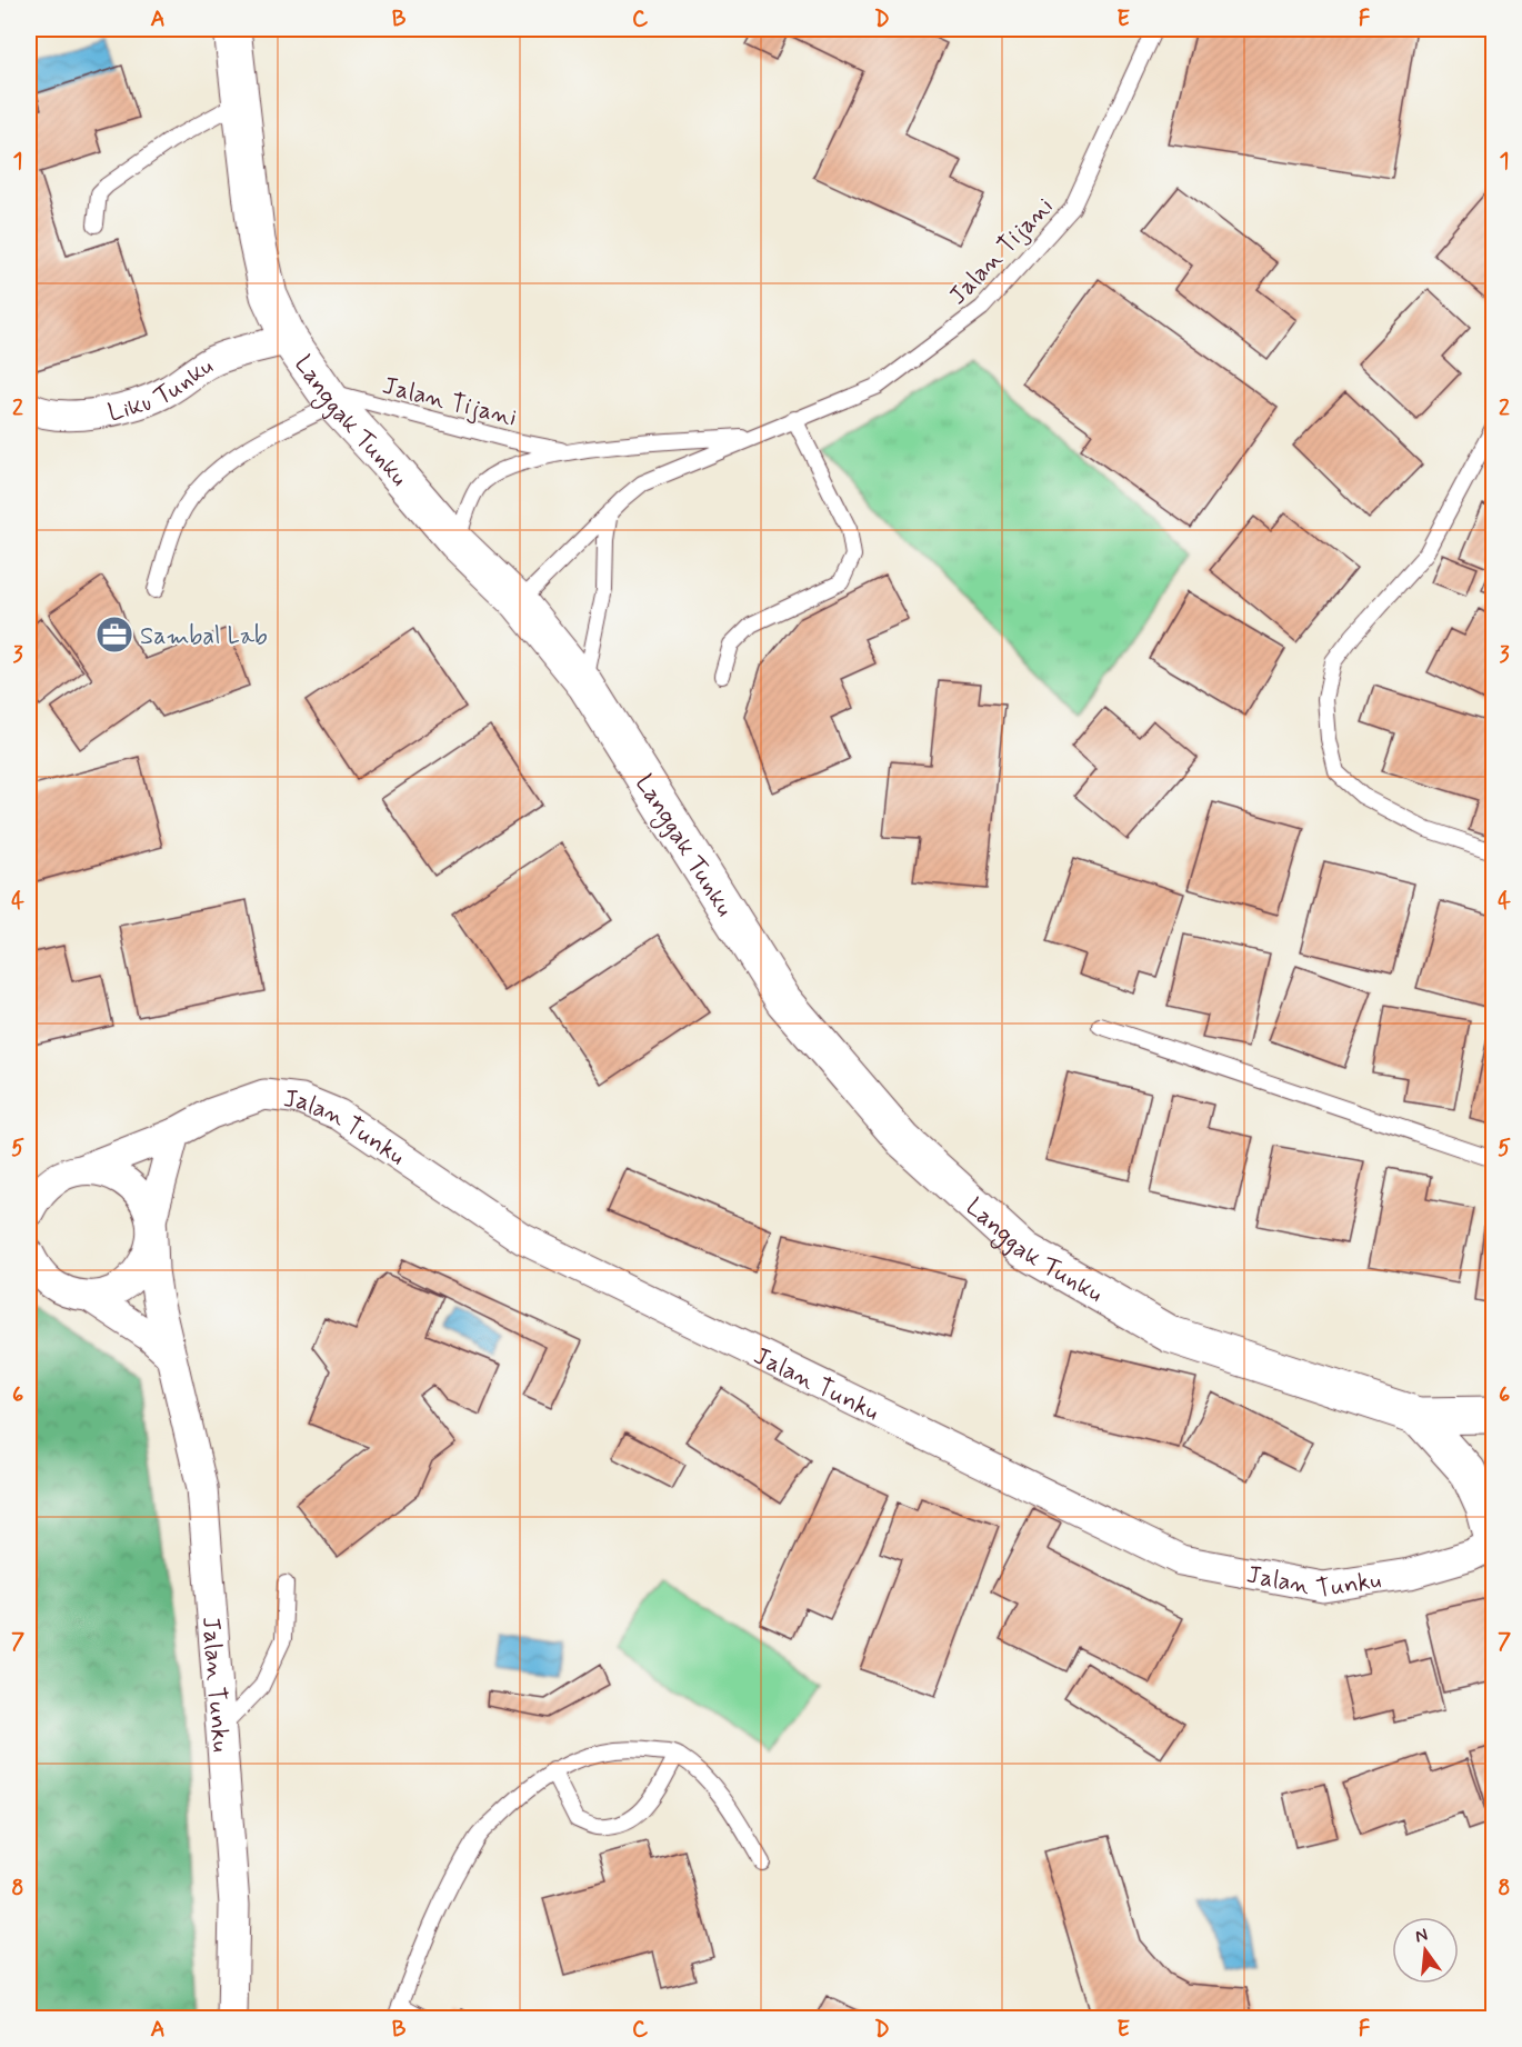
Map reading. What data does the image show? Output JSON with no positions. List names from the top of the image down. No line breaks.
{"streets":{"street":["Liku Tunku","Langgak Tunku","Jalan Tunku"],"lane":["Jalan Tijani"]},"crossings":[["Jalan Tijani","Langgak Tunku"],["Liku Tunku","Langgak Tunku"],["Langgak Tunku","Jalan Tunku"]],"places":{"office":["Sambal Lab"]},"north":"top","grid":{"columns":["A","B","C","D","E","F"],"rows":["1","2","3","4","5","6","7","8"]}}
